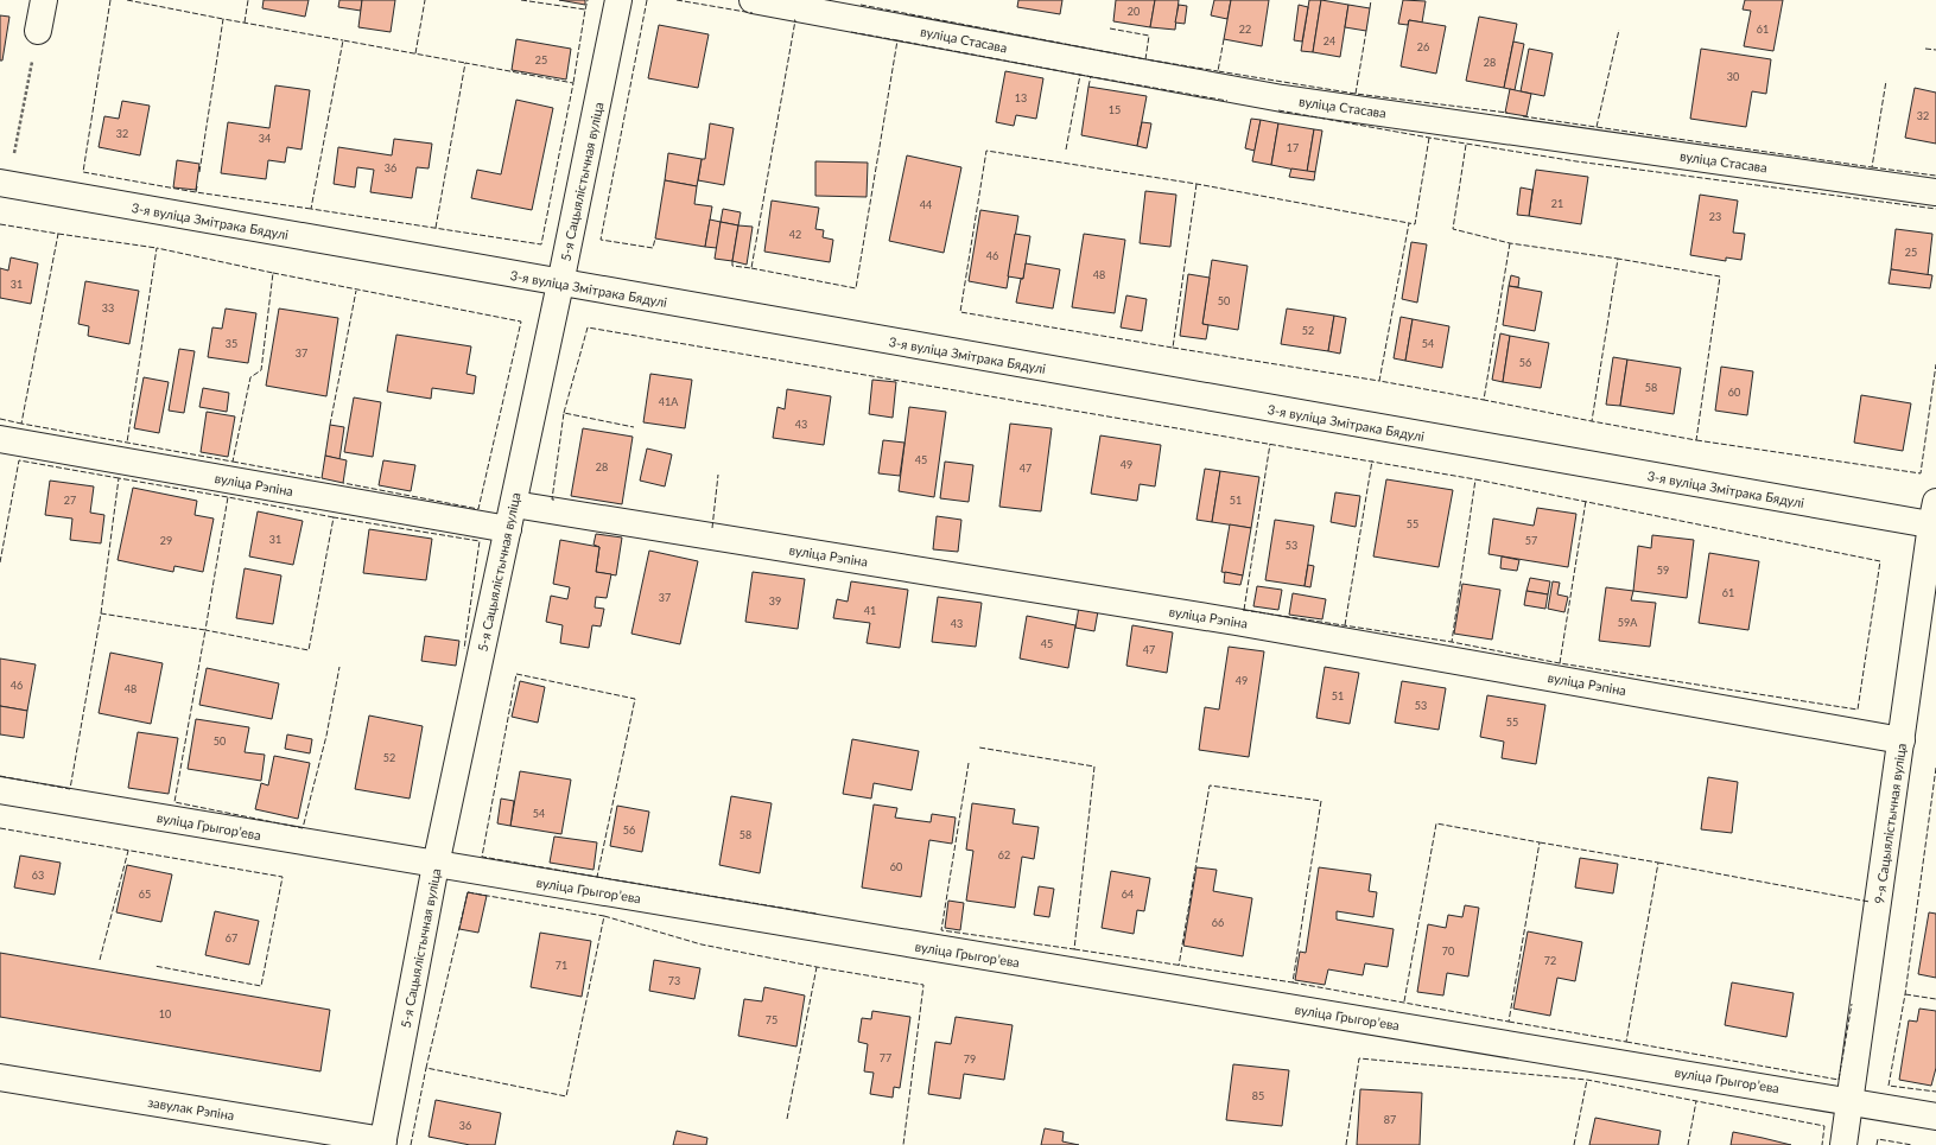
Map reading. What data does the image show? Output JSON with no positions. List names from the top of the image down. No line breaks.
{"streets":{"street":["вуліца Стасава","5-я Сацыялістычная вуліца","3-я вуліца Змітрака Бядулі","вуліца Рэпіна","9-я Сацыялістычная вуліца","вуліца Грыгорʼева","завулак Рэпіна"]},"crossings":[["5-я Сацыялістычная вуліца","3-я вуліца Змітрака Бядулі"],["5-я Сацыялістычная вуліца","вуліца Рэпіна"],["5-я Сацыялістычная вуліца","вуліца Грыгорʼева"],["5-я Сацыялістычная вуліца","завулак Рэпіна"],["3-я вуліца Змітрака Бядулі","9-я Сацыялістычная вуліца"],["вуліца Рэпіна","9-я Сацыялістычная вуліца"],["9-я Сацыялістычная вуліца","вуліца Грыгорʼева"]],"house_numbers":["20","22","61","24","26","25","28","30","13","15","32","32","34","17","36","21","44","23","42","25","46","48","31","50","33","52","35","54","37","56","58","60","41А","43","45","49","28","47","27","51","55","31","29","57","53","59","61","37","39","41","59А","43","45","47","49","46","48","51","53","55","50","52","54","56","58","62","60","63","65","64","66","67","70","72","71","73","10","75","77","79","85","87","36"]}
